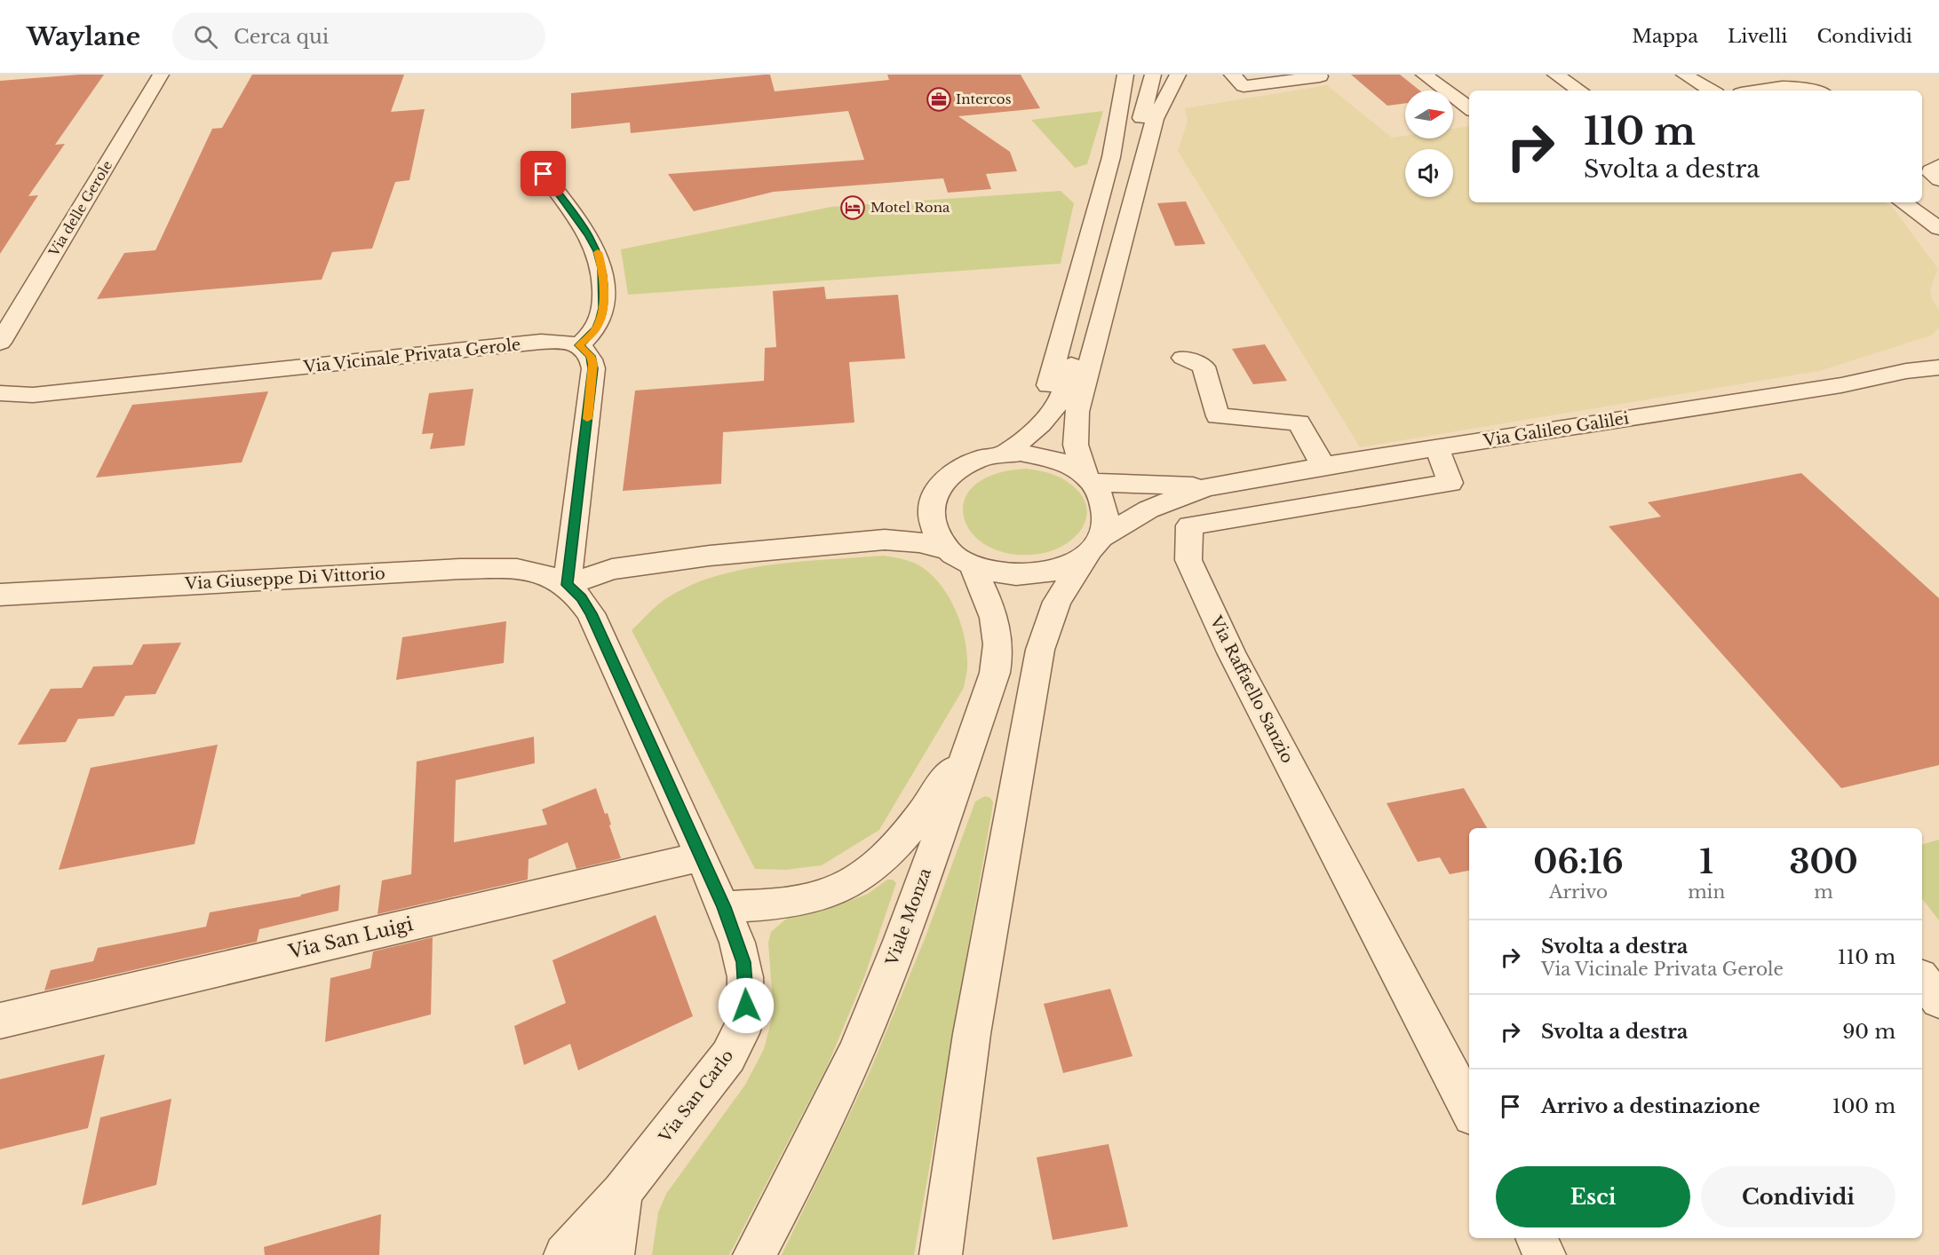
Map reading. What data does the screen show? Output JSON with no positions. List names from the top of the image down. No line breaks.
{"streets":{"street":["Via delle Gerole","Via Vicinale Privata Gerole","Via Galileo Galilei","Via Giuseppe Di Vittorio","Via Raffaello Sanzio","Viale Monza","Via San Luigi","Via San Carlo"]},"crossings":[["Via Galileo Galilei","Via Raffaello Sanzio"],["Via Galileo Galilei","Viale Monza"],["Via Giuseppe Di Vittorio","Via San Carlo"],["Via San Luigi","Via San Carlo"]],"places":{"office":["Intercos"],"hotel":["Motel Rona"]},"north":"right","page":{"header":"Waylane","search":"Cerca qui","nav":["Mappa","Livelli","Condividi"],"turn":["110 m","Svolta a destra"],"eta":["06:16","Arrivo","1","min","300","m"],"list":[{"name":"Svolta a destra","note":"Via Vicinale Privata Gerole","value":"110 m"},{"name":"Svolta a destra","value":"90 m"},{"name":"Arrivo a destinazione","value":"100 m"}],"buttons":["Esci","Condividi"]}}
